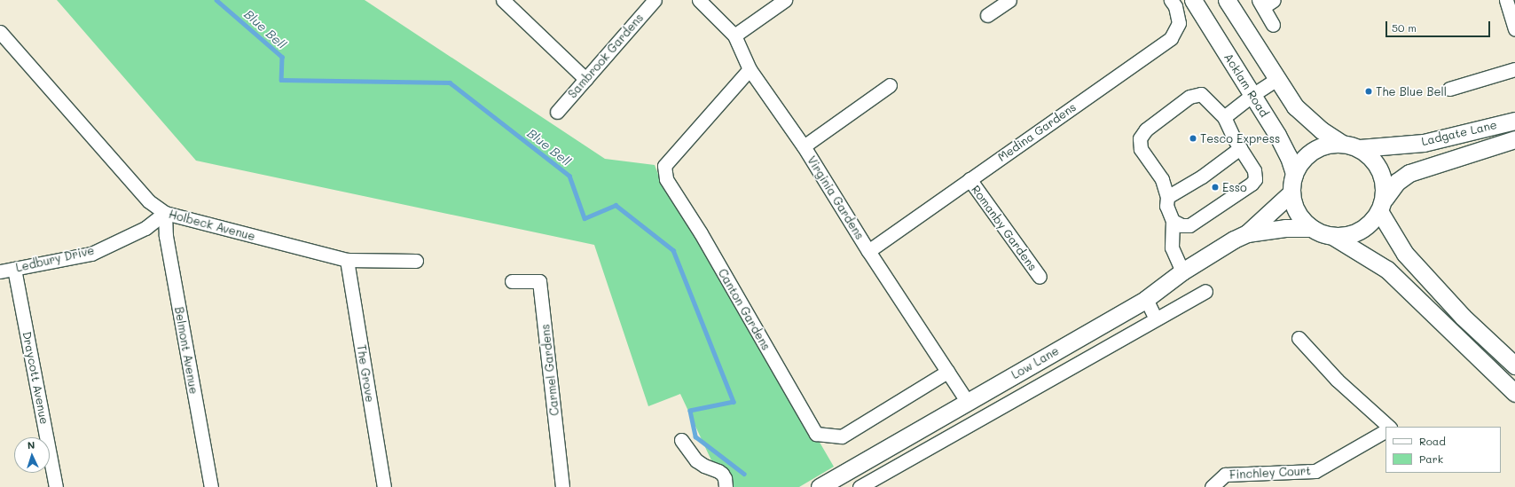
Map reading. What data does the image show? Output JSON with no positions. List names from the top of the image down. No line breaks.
{"streets":{"main road":["Acklam Road","Ladgate Lane","Low Lane"],"street":["Sambrook Gardens","Medina Gardens","Virginia Gardens","Holbeck Avenue","Romanby Gardens","Ledbury Drive","Canton Gardens","Belmont Avenue","Carmel Gardens","The Grove","Draycott Avenue","Finchley Court"]},"crossings":[["Acklam Road","Ladgate Lane"],["Acklam Road","Low Lane"],["Medina Gardens","Virginia Gardens"],["Medina Gardens","Romanby Gardens"],["Ladgate Lane","Low Lane"],["Virginia Gardens","Canton Gardens"],["Virginia Gardens","Low Lane"],["Holbeck Avenue","Ledbury Drive"],["Holbeck Avenue","Belmont Avenue"],["Holbeck Avenue","The Grove"],["Ledbury Drive","Belmont Avenue"],["Ledbury Drive","Draycott Avenue"]],"water":["Blue Bell"],"places":["The Blue Bell","Tesco Express","Esso"],"legend":["Road","Park"],"scale_bar":"50 m","north":"top"}
